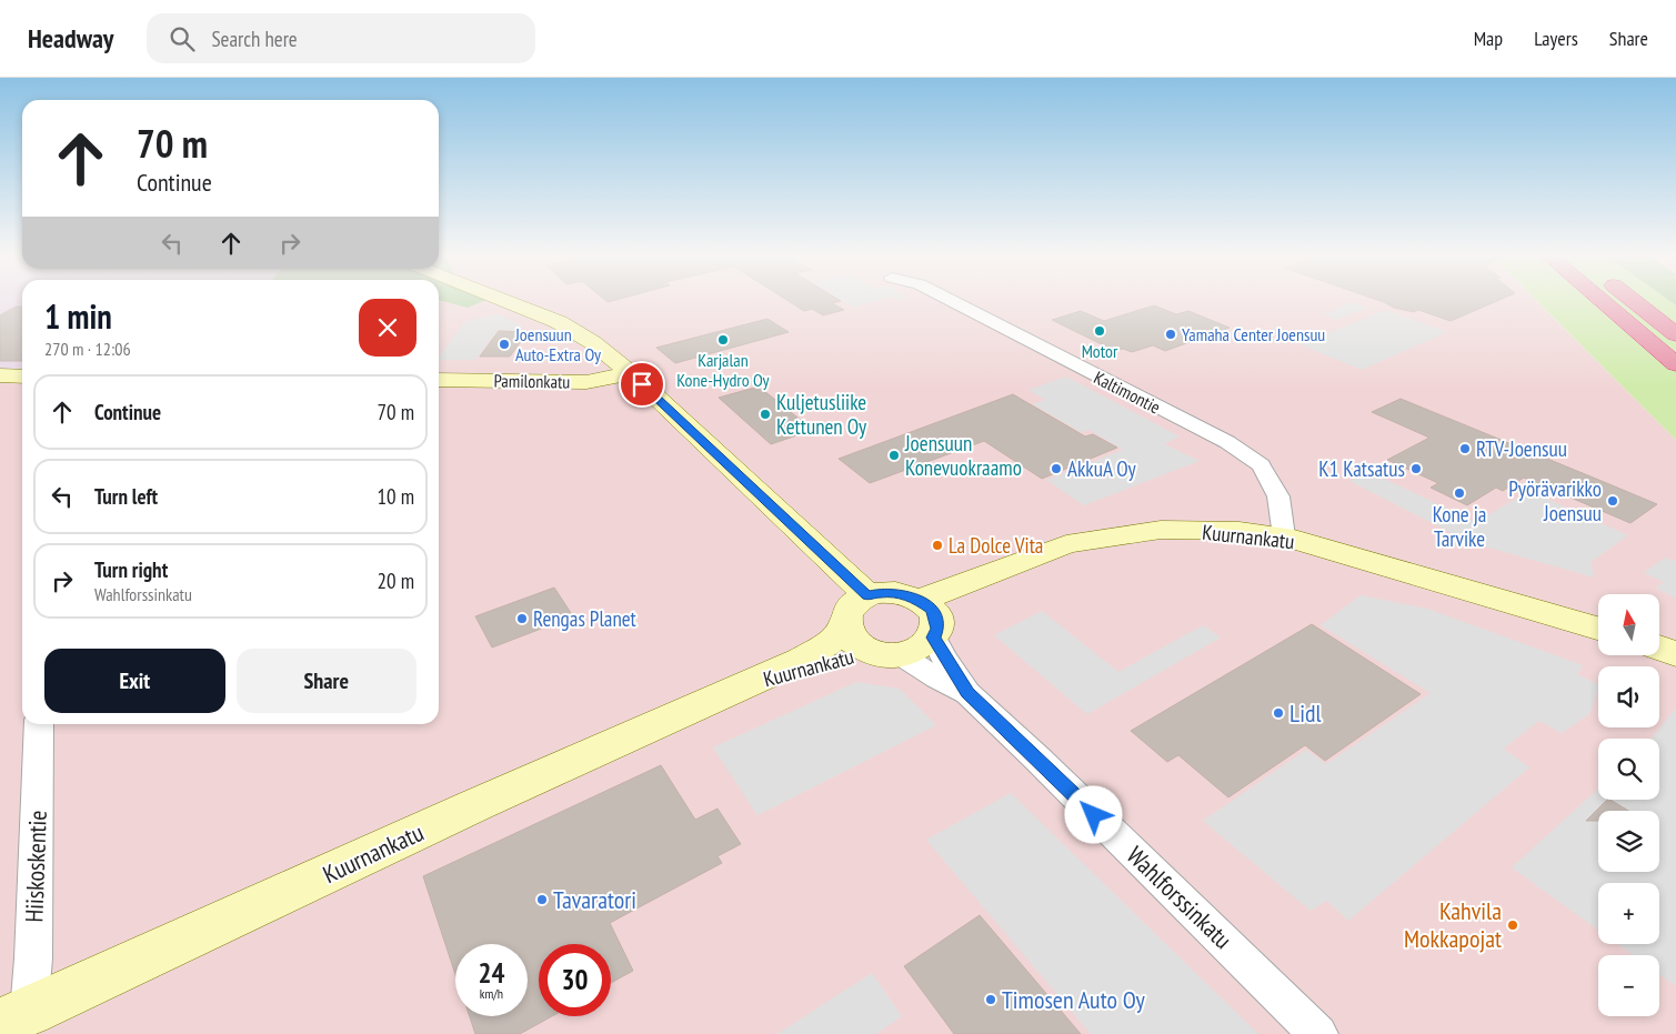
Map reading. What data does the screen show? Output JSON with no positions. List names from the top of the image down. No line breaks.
{"streets":{"street":["Pamilonkatu","Kaltimontie","Kuurnankatu","Hiiskoskentie","Wahlforssinkatu"]},"crossings":[["Kaltimontie","Kuurnankatu"],["Kuurnankatu","Hiiskoskentie"],["Kuurnankatu","Wahlforssinkatu"]],"places":["Motor","Yamaha Center Joensuu","Karjalan Kone-Hydro Oy","Joensuun Auto-Extra Oy","Kuljetusliike Kettunen Oy","RTV-Joensuu","Joensuun Konevuokraamo","AkkuA Oy","K1 Katsatus","Kone ja Tarvike","Pyörävarikko Joensuu","La Dolce Vita","Rengas Planet","Lidl","Tavaratori","Kahvila Mokkapojat","Timosen Auto Oy"],"north":"top","page":{"header":"Headway","search":"Search here","nav":["Map","Layers","Share"],"turn":["70 m","Continue"],"heading":["1 min","270 m · 12:06"],"list":[{"name":"Continue","value":"70 m"},{"name":"Turn left","value":"10 m"},{"name":"Turn right","note":"Wahlforssinkatu","value":"20 m"}],"map_buttons":["+","−"],"buttons":["Exit","Share"],"speed":"24 km/h","limit":"30"}}
